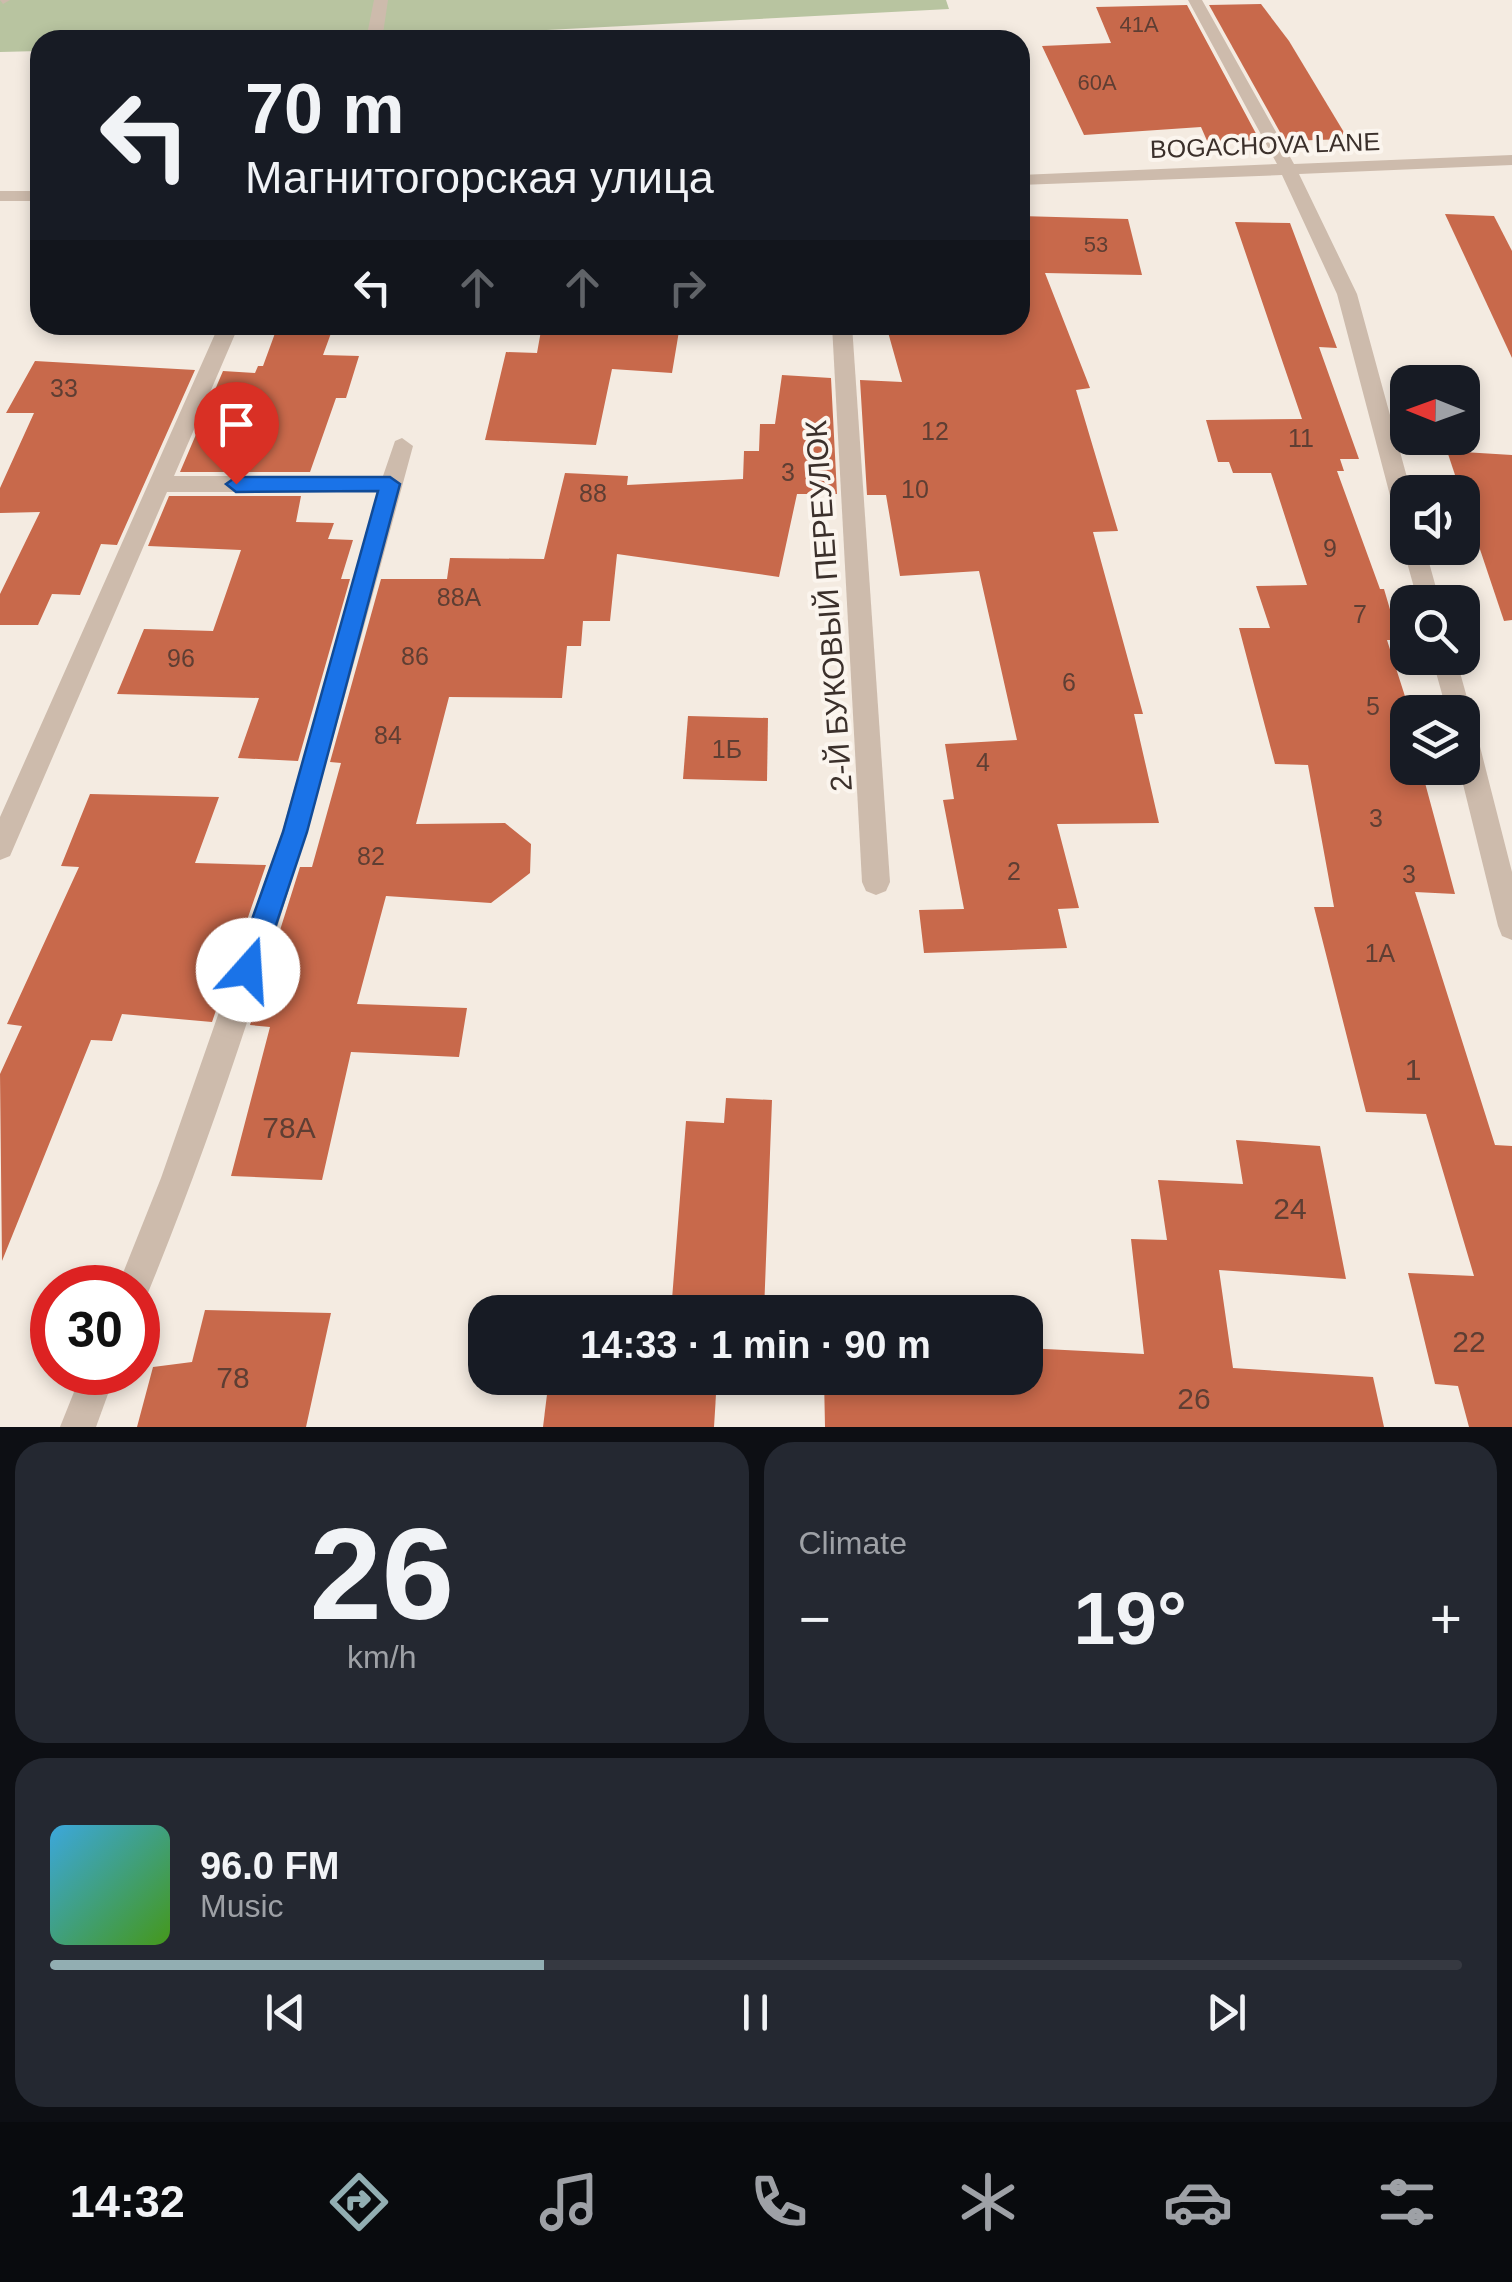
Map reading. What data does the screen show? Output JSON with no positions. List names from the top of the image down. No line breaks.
{"streets":{"street":["BOGACHOVA LANE","2-Й БУКОВЫЙ ПЕРЕУЛОК"]},"house_numbers":["41А","60А","53","33","12","11","3","10","88","9","88А","7","86","96","6","5","84","1Б","4","3","82","2","3","1А","1","78А","24","22","78","26"],"north":"left","page":{"turn":["70 m","Магнитогорская улица"],"limit":"30","trip":"14:33 · 1 min · 90 m","tile":[["26","km/h"],"Climate"],"heat":["−","19°","+"],"song":["96.0 FM","Music"],"tabs":"14:32"}}
